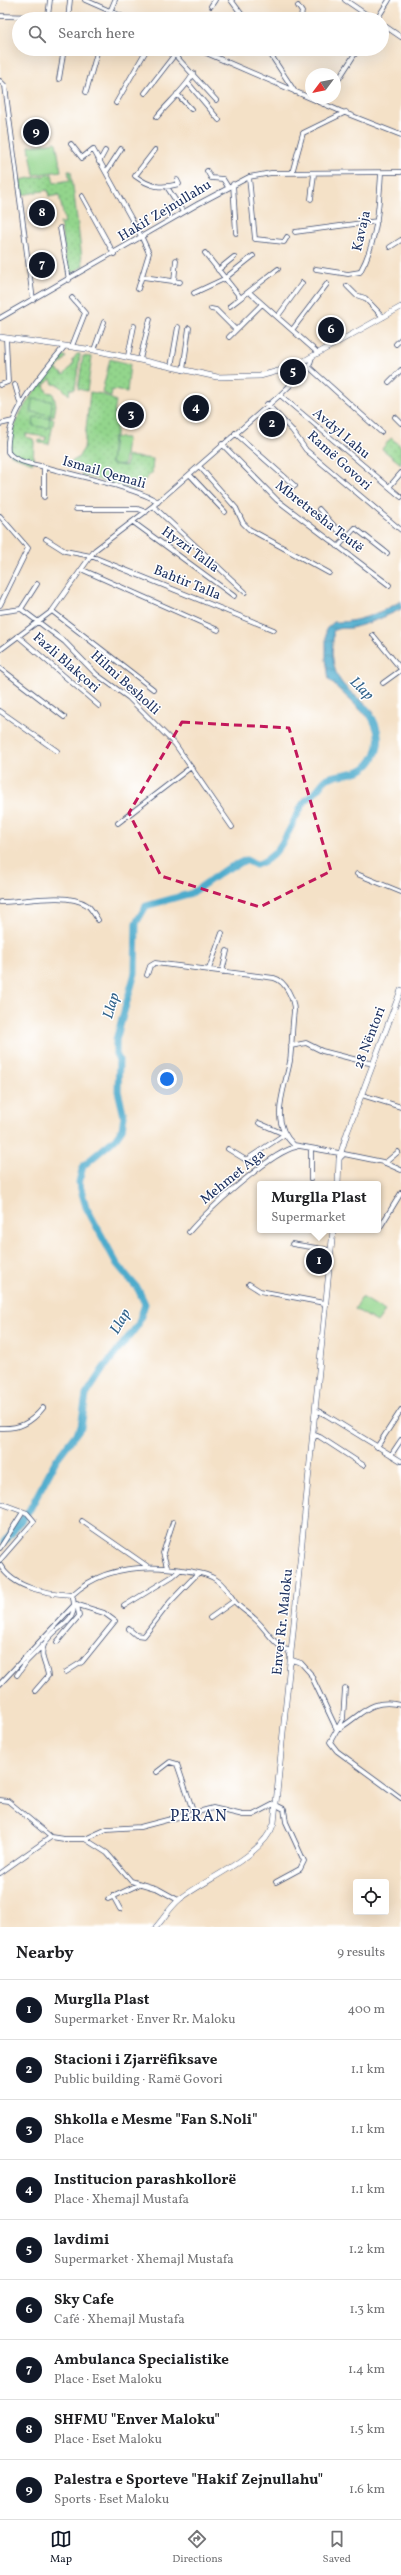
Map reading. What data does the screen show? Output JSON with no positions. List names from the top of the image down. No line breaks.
{"streets":{"main road":["28 Nëntori","Enver Rr. Maloku"],"street":["Hakif Zejnullahu","Kavaja","Avdyl Lahu","Ramë Govori","Ismail Qemali","Mbretresha Teutë","Hyzri Talla","Bahtir Talla","Fazli Blakçori","Hilmi Besholli","Mehmet Aga"]},"crossings":[["Hakif Zejnullahu","Kavaja"]],"districts":["PERAN"],"water":["Llap"],"north":"bottom left","page":{"search":"Search here","pins":["9","8","7","6","5","4","3","2","1"],"popup":["Murglla Plast","Supermarket"],"heading":["Nearby","9 results"],"list":[{"mark":"1","name":"Murglla Plast","note":"Supermarket · Enver Rr. Maloku","value":"400 m"},{"mark":"2","name":"Stacioni i Zjarrëfiksave","note":"Public building · Ramë Govori","value":"1.1 km"},{"mark":"3","name":"Shkolla e Mesme \"Fan S.Noli\"","note":"Place","value":"1.1 km"},{"mark":"4","name":"Institucion parashkollorë","note":"Place · Xhemajl Mustafa","value":"1.1 km"},{"mark":"5","name":"lavdimi","note":"Supermarket · Xhemajl Mustafa","value":"1.2 km"},{"mark":"6","name":"Sky Cafe","note":"Café · Xhemajl Mustafa","value":"1.3 km"},{"mark":"7","name":"Ambulanca Specialistike","note":"Place · Eset Maloku","value":"1.4 km"},{"mark":"8","name":"SHFMU \"Enver Maloku\"","note":"Place · Eset Maloku","value":"1.5 km"},{"mark":"9","name":"Palestra e Sporteve \"Hakif Zejnullahu\"","note":"Sports · Eset Maloku","value":"1.6 km"}],"nav":["Map","Directions","Saved"]}}
